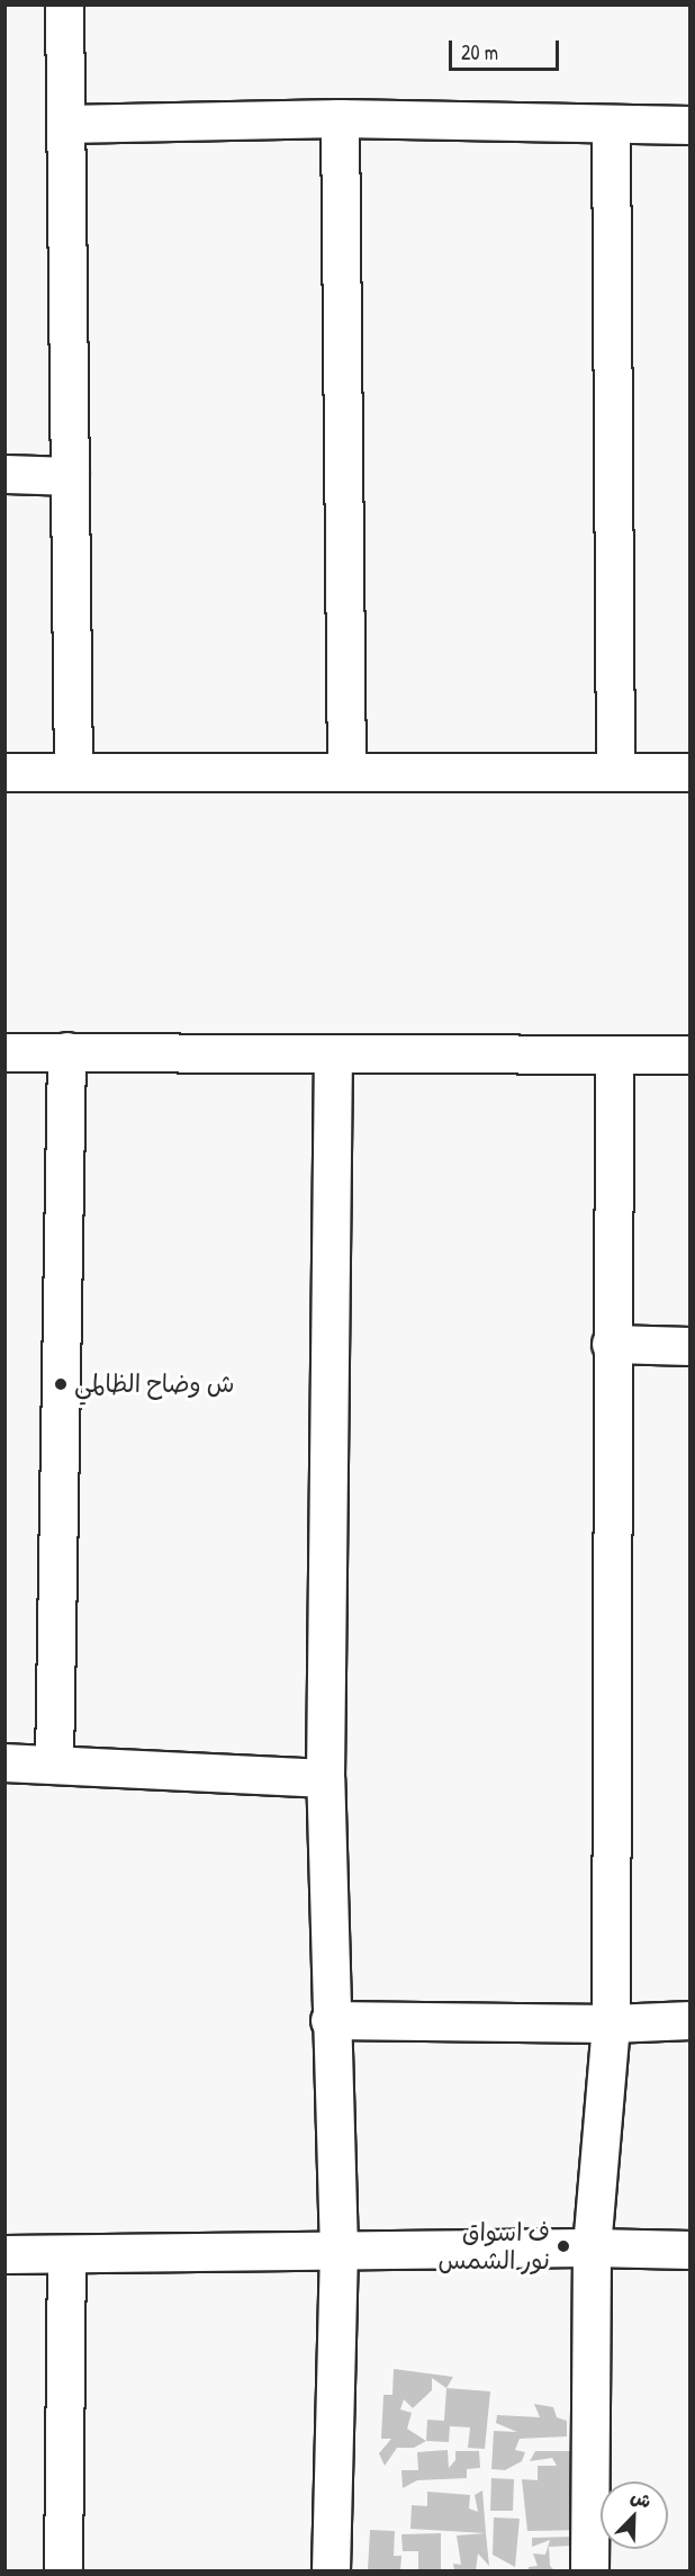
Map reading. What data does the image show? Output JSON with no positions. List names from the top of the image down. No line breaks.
{"places":["ش وضاح الظالمي","ف اسواق نور الشمس"],"scale_bar":"20 m","north":"top right"}
